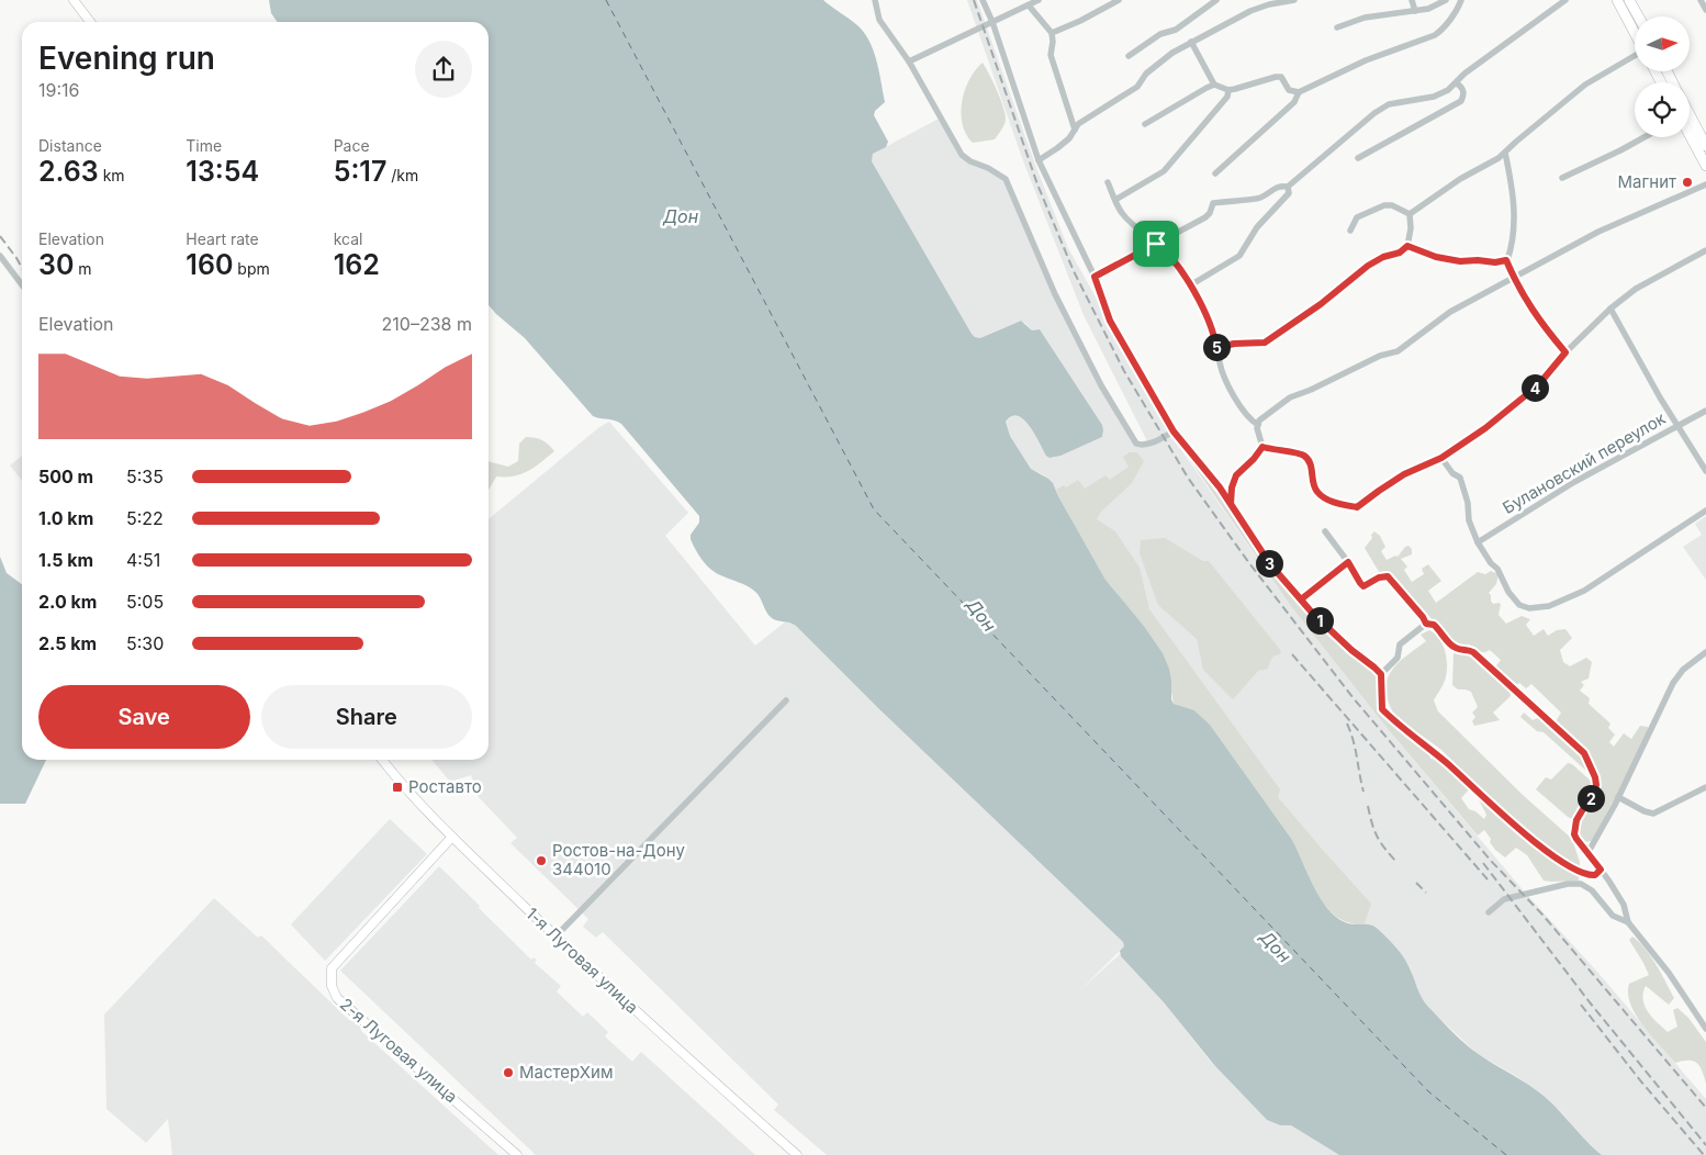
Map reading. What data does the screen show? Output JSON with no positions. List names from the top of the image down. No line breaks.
{"streets":{"main road":["1-я Луговая улица","2-я Луговая улица"],"street":["Булановский переулок"]},"crossings":[["1-я Луговая улица","2-я Луговая улица"]],"water":["Дон"],"places":{"other":["Магнит","Ростов-на-Дону 344010","МастерХим"],"transit":["Роставто"]},"north":"right","page":{"heading":["Evening run","19:16"],"stats":[["Distance","2.63 km"],["Time","13:54"],["Pace","5:17 /km"],["Elevation","30 m"],["Heart rate","160 bpm"],["kcal","162"]],"chart":["Elevation","210–238 m"],"pins":["5","4","3","1","2"],"list":[{"name":"500 m","note":"5:35"},{"name":"1.0 km","note":"5:22"},{"name":"1.5 km","note":"4:51"},{"name":"2.0 km","note":"5:05"},{"name":"2.5 km","note":"5:30"}],"buttons":["Save","Share"]}}
